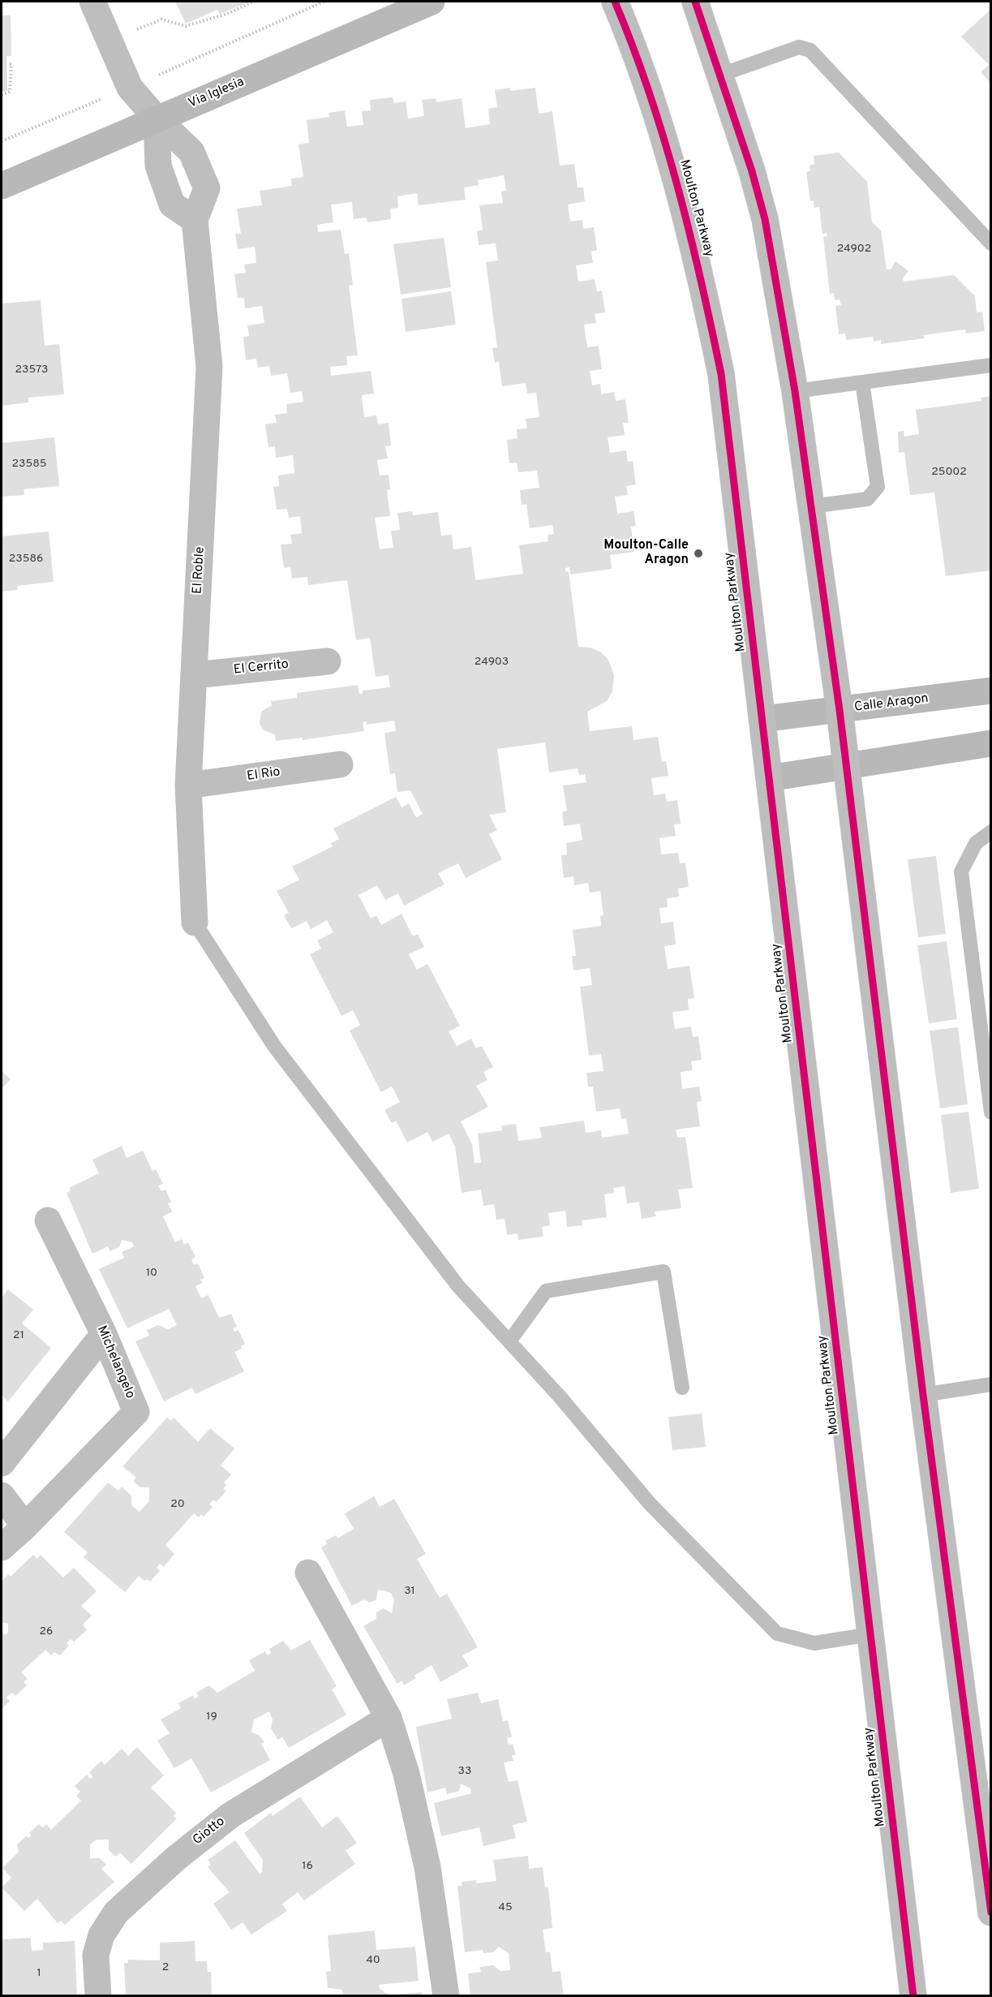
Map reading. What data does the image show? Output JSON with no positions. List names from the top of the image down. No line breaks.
{"streets":{"main road":["Moulton Parkway","El Roble","El Cerrito","El Rio","Michelangelo","Giotto"],"street":["Via Iglesia","Calle Aragon"]},"crossings":[["Via Iglesia","El Roble"],["Moulton Parkway","Calle Aragon"],["El Roble","El Cerrito"],["El Roble","El Rio"]],"places":["Moulton-Calle Aragon"],"house_numbers":["24902","23573","23585","25002","23586","24903","10","21","20","31","26","19","33","16","45","40","2","1"]}
